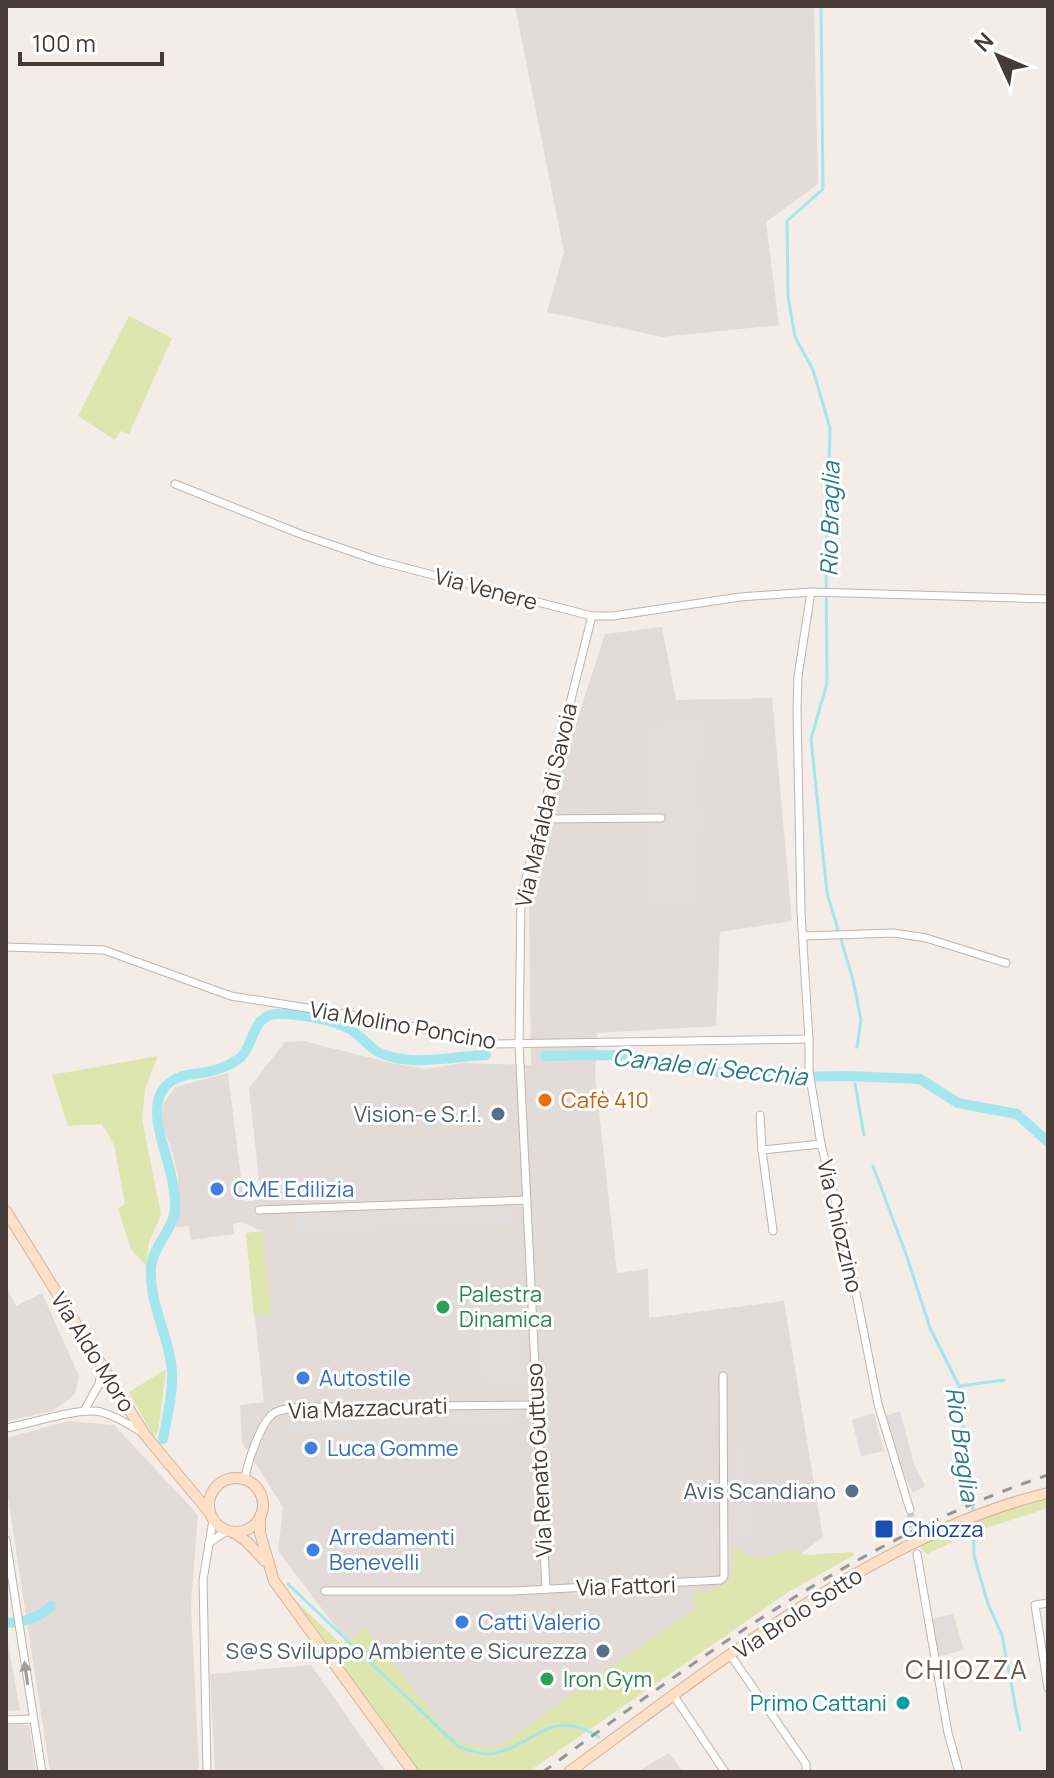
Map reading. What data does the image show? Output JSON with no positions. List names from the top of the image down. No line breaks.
{"streets":{"main road":["Via Aldo Moro","Via Brolo Sotto"],"street":["Via Venere","Via Mafalda di Savoia","Via Molino Poncino","Via Chiozzino","Via Mazzacurati","Via Renato Guttuso","Via Fattori"]},"crossings":[["Via Venere","Via Mafalda di Savoia"],["Via Venere","Via Chiozzino"],["Via Mafalda di Savoia","Via Molino Poncino"],["Via Mafalda di Savoia","Via Renato Guttuso"],["Via Molino Poncino","Via Chiozzino"],["Via Molino Poncino","Via Renato Guttuso"],["Via Aldo Moro","Via Mazzacurati"],["Via Mazzacurati","Via Renato Guttuso"],["Via Renato Guttuso","Via Fattori"]],"districts":["CHIOZZA"],"water":["Rio Braglia","Canale di Secchia"],"places":{"other":["Cafè 410","Vision-e S.r.l.","CME Edilizia","Palestra Dinamica","Autostile","Luca Gomme","Avis Scandiano","Arredamenti Benevelli","Catti Valerio","S@S Sviluppo Ambiente e Sicurezza","Iron Gym","Primo Cattani"],"transit":["Chiozza"]},"scale_bar":"100 m","north":"top left"}
